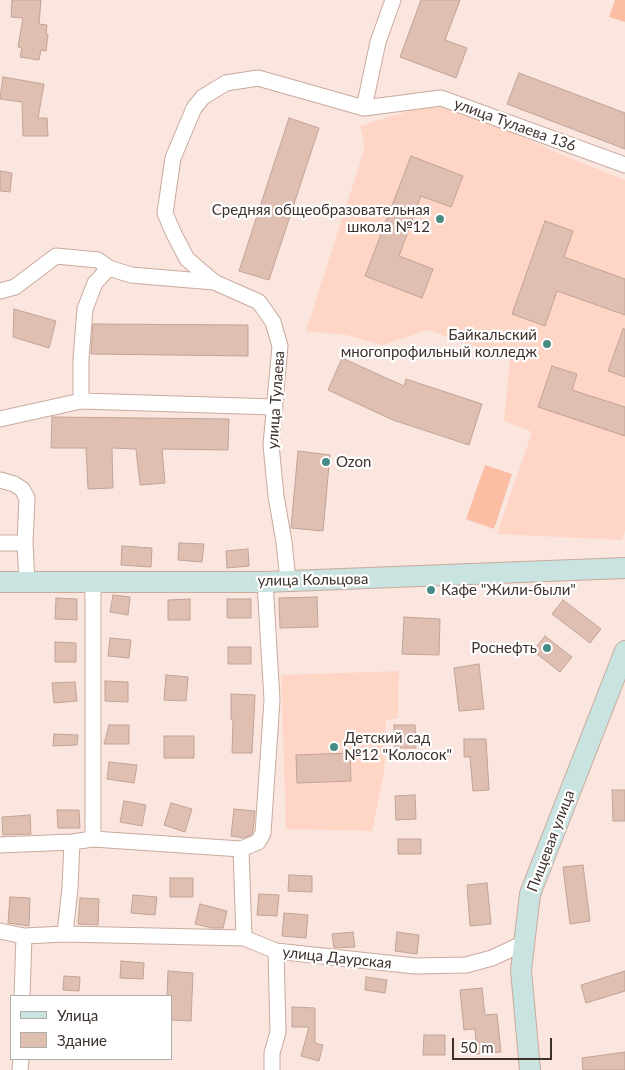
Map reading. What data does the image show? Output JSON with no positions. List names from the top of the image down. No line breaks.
{"streets":{"main road":["улица Кольцова","Пищевая улица"],"street":["улица Тулаева 136","улица Тулаева","улица Даурская"]},"crossings":[["улица Тулаева 136","улица Тулаева"],["улица Тулаева","улица Кольцова"],["Пищевая улица","улица Даурская"]],"places":["Средняя общеобразовательная школа №12","Байкальский многопрофильный колледж","Ozon","Кафе \"Жили-были\"","Роснефть","Детский сад №12 \"Колосок\""],"legend":["Улица","Здание"],"scale_bar":"50 m"}
